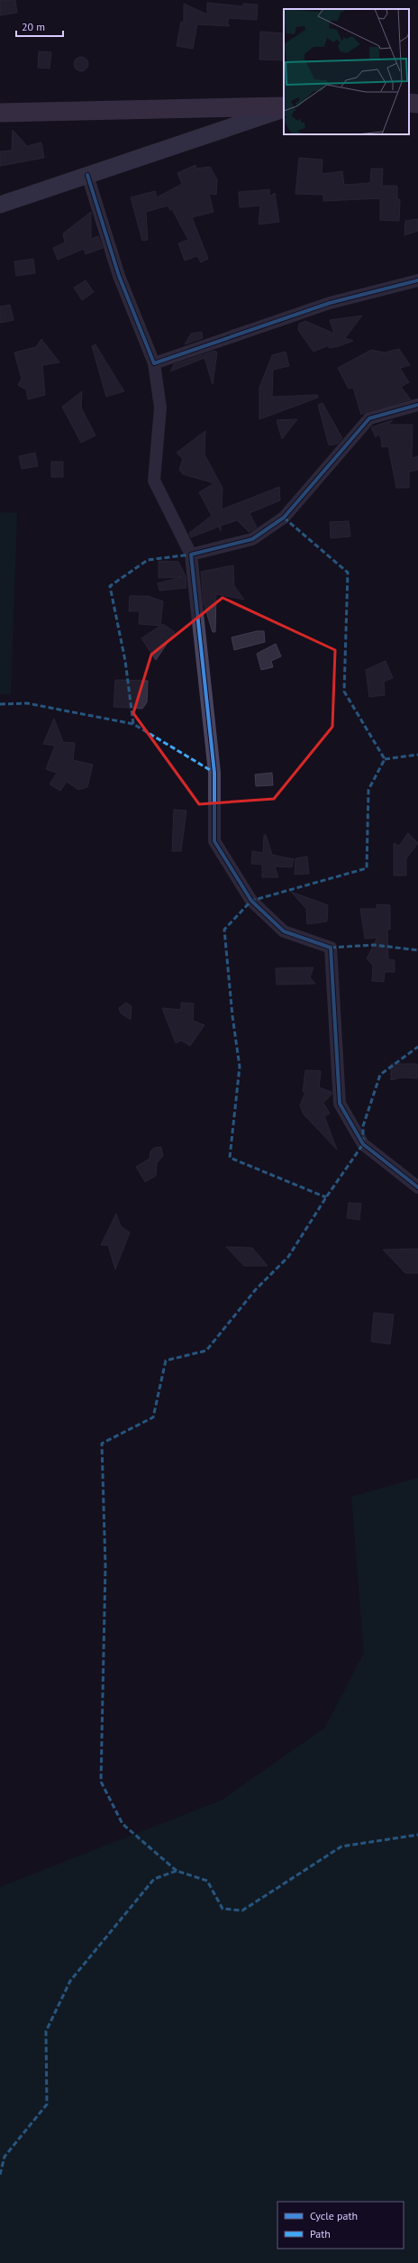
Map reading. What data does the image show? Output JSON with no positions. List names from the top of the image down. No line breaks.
{"legend":["Cycle path","Path"],"scale_bar":"20 m"}
